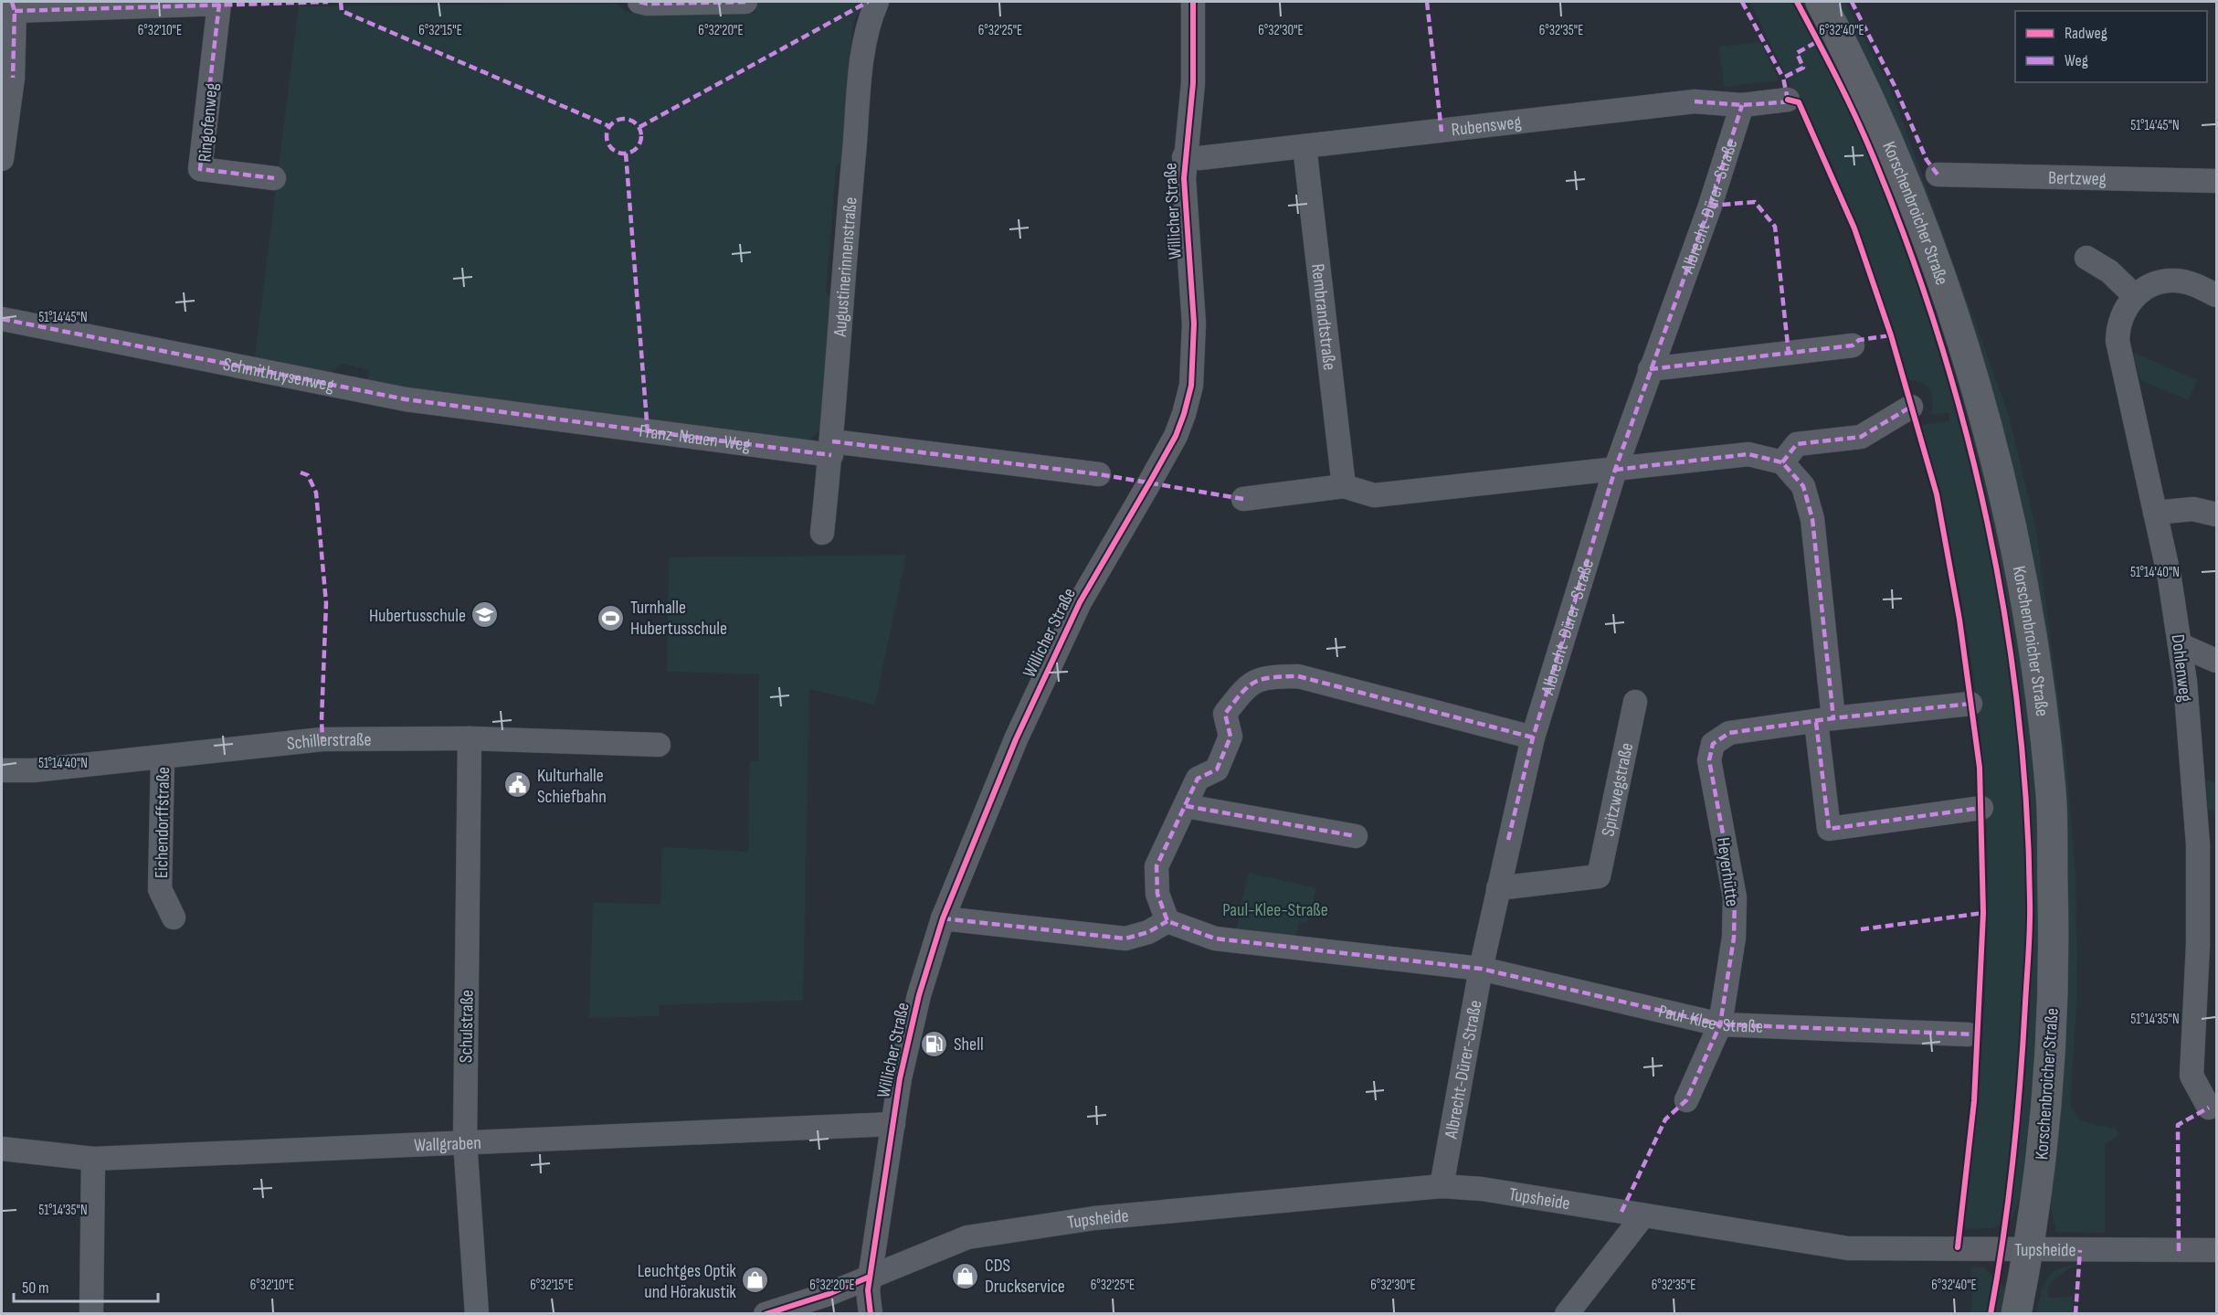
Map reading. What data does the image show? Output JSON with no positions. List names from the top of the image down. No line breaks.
{"streets":{"main road":["Korschenbroicher Straße"],"street":["Ringofenweg","Rubensweg","Bertzweg","Albrecht-Dürer-Straße","Willicher Straße","Augustinerinnenstraße","Rembrandtstraße","Schmithuysenweg","Franz-Nauen-Weg","Dohlenweg","Schillerstraße","Spitzwegstraße","Eichendorffstraße","Heyerhütte","Paul-Klee-Straße","Schulstraße","Wallgraben","Tupsheide"]},"crossings":[["Rubensweg","Albrecht-Dürer-Straße"],["Rubensweg","Willicher Straße"],["Rubensweg","Rembrandtstraße"],["Albrecht-Dürer-Straße","Spitzwegstraße"],["Albrecht-Dürer-Straße","Paul-Klee-Straße"],["Albrecht-Dürer-Straße","Tupsheide"],["Willicher Straße","Wallgraben"],["Willicher Straße","Tupsheide"],["Korschenbroicher Straße","Tupsheide"],["Augustinerinnenstraße","Franz-Nauen-Weg"],["Schmithuysenweg","Franz-Nauen-Weg"],["Schillerstraße","Eichendorffstraße"],["Schillerstraße","Schulstraße"],["Heyerhütte","Paul-Klee-Straße"],["Schulstraße","Wallgraben"]],"parks":["Paul-Klee-Straße"],"places":{"school or university":["Hubertusschule"],"sports":["Turnhalle Hubertusschule"],"public building":["Kulturhalle Schiefbahn"],"fuel station":["Shell"],"shop":["CDS Druckservice","Leuchtges Optik und Hörakustik"]},"legend":["Radweg","Weg"],"scale_bar":"50 m","coordinates":["6°32'10\"E","6°32'15\"E","6°32'20\"E","6°32'25\"E","6°32'30\"E","6°32'35\"E","6°32'40\"E","51°14'45\"N","51°14'40\"N","51°14'35\"N"]}
